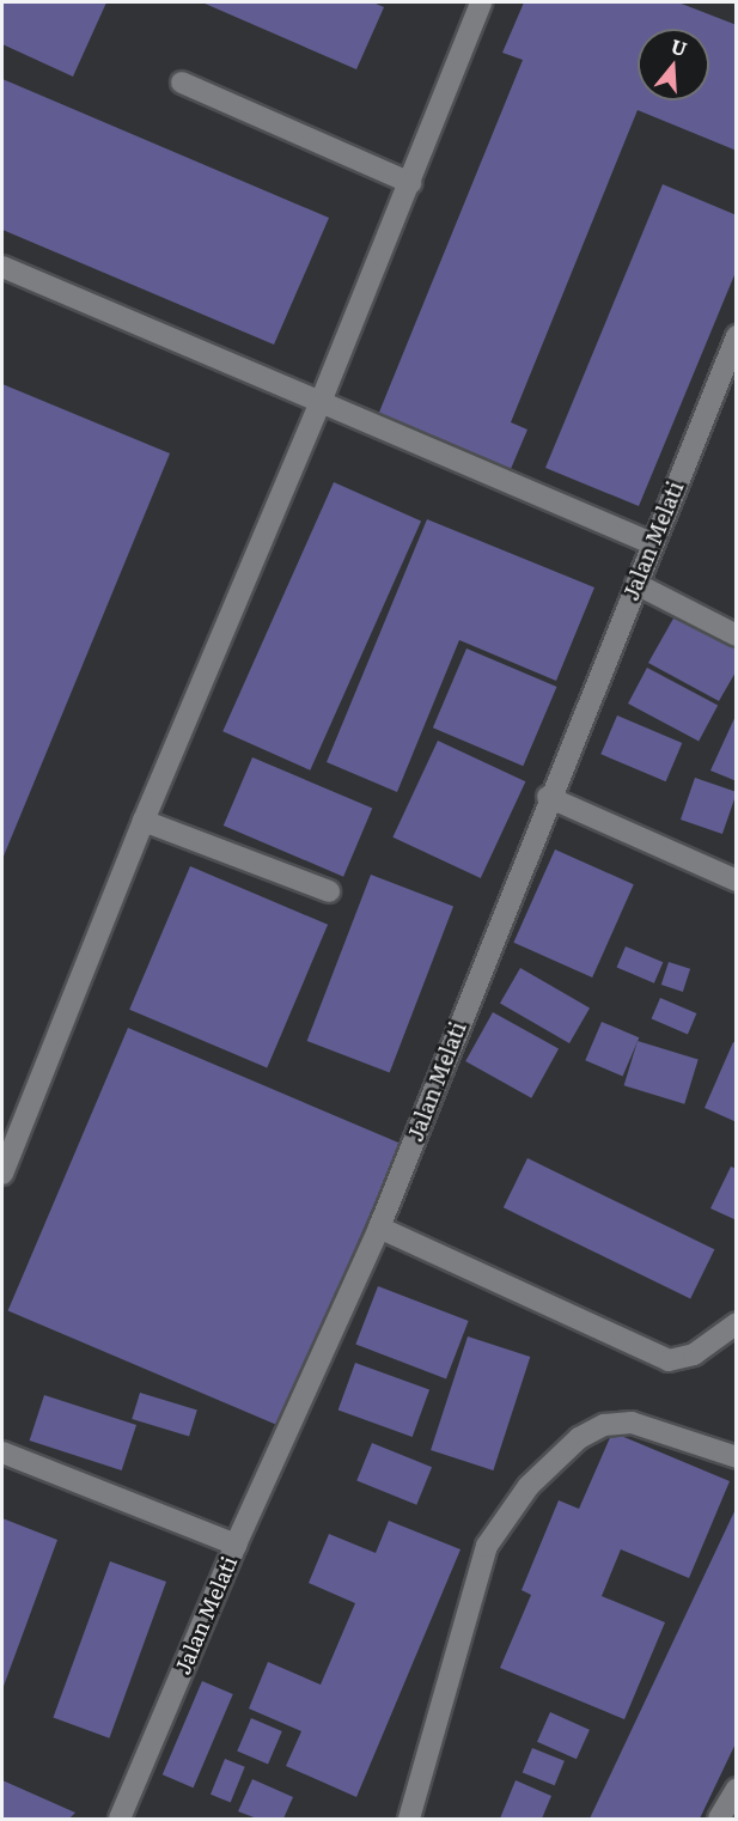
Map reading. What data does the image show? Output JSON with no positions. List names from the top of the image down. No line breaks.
{"streets":{"street":["Jalan Melati"]},"north":"top"}
